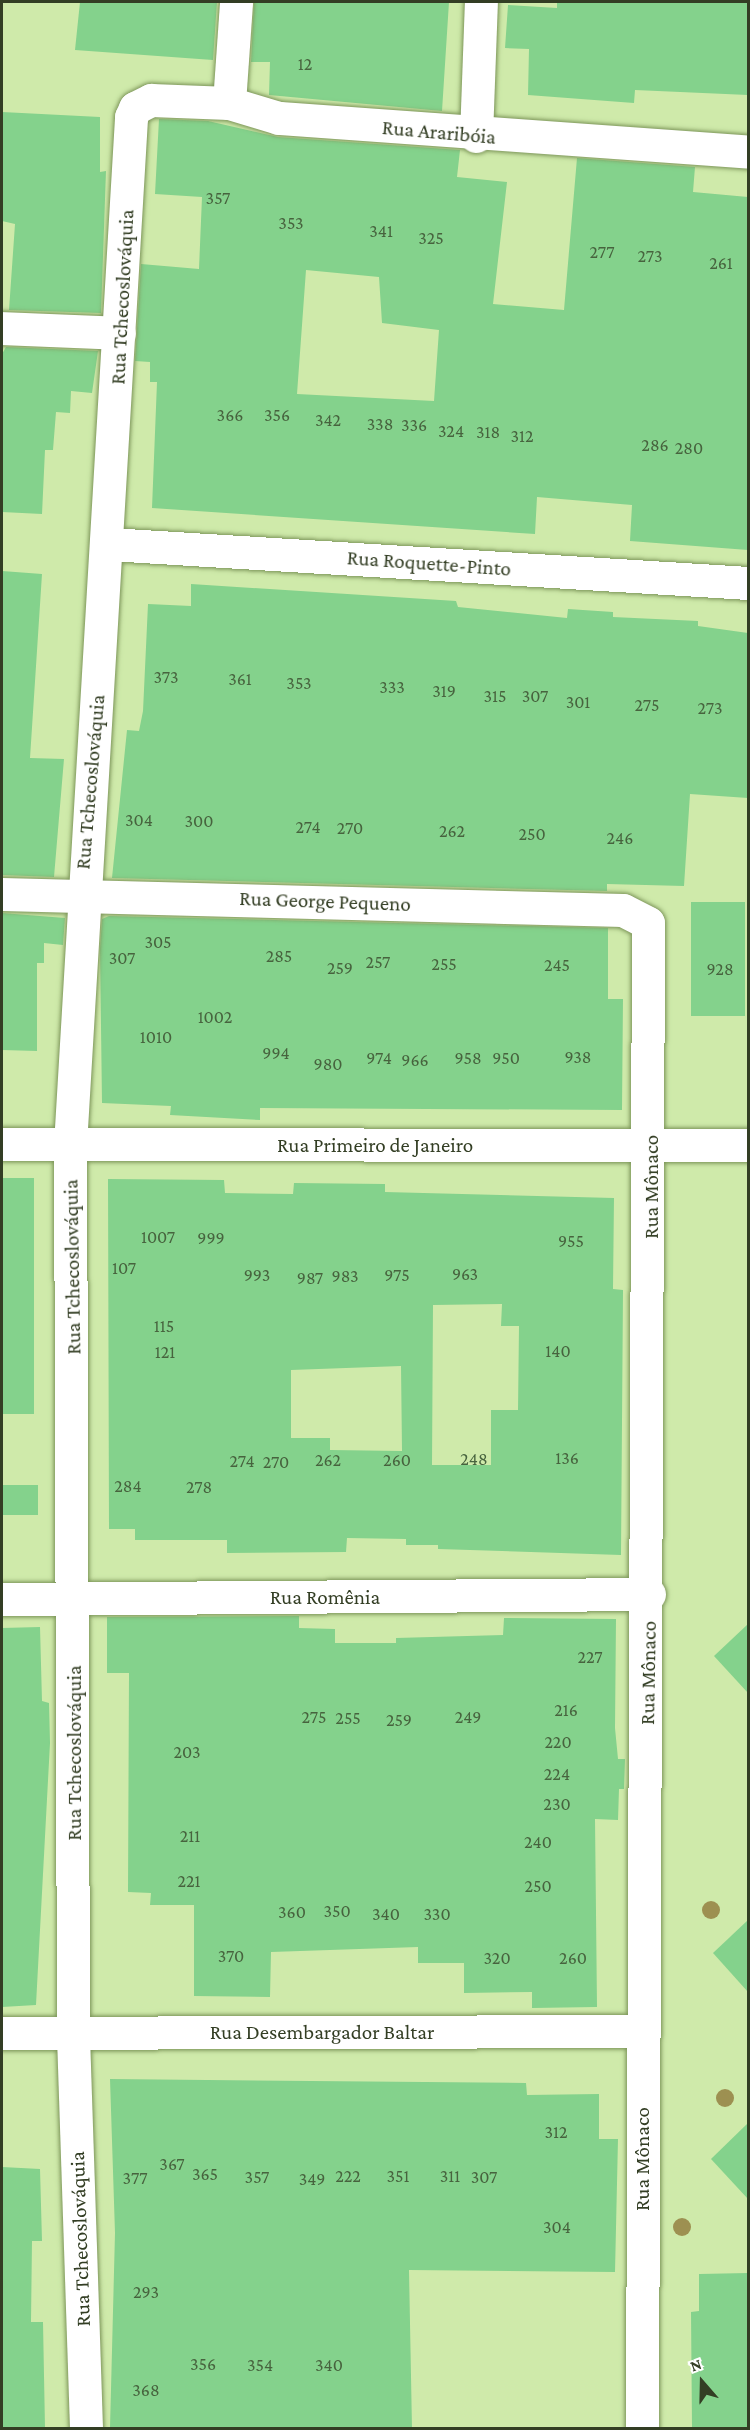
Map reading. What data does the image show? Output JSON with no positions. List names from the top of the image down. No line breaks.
{"streets":{"street":["Rua Araribóia","Rua Tchecoslováquia","Rua Roquette-Pinto","Rua George Pequeno","Rua Primeiro de Janeiro","Rua Mônaco","Rua Romênia","Rua Desembargador Baltar"]},"crossings":[["Rua Araribóia","Rua Tchecoslováquia"],["Rua Tchecoslováquia","Rua Roquette-Pinto"],["Rua Tchecoslováquia","Rua George Pequeno"],["Rua Tchecoslováquia","Rua Primeiro de Janeiro"],["Rua Tchecoslováquia","Rua Romênia"],["Rua Tchecoslováquia","Rua Desembargador Baltar"],["Rua George Pequeno","Rua Mônaco"],["Rua Primeiro de Janeiro","Rua Mônaco"],["Rua Mônaco","Rua Romênia"],["Rua Mônaco","Rua Desembargador Baltar"]],"house_numbers":["12","357","353","341","325","277","273","261","366","356","342","338","336","324","318","312","286","280","373","361","353","333","319","315","307","301","275","273","304","300","274","270","262","250","246","305","285","307","257","255","245","259","928","1002","1010","994","938","974","958","950","966","980","1007","999","955","107","963","993","975","983","987","115","140","121","136","248","262","260","274","270","284","278","227","216","275","249","255","259","220","203","224","230","211","240","221","250","350","360","340","330","370","320","260","312","367","365","222","351","311","357","307","377","349","304","293","356","354","340","368"],"north":"top"}
